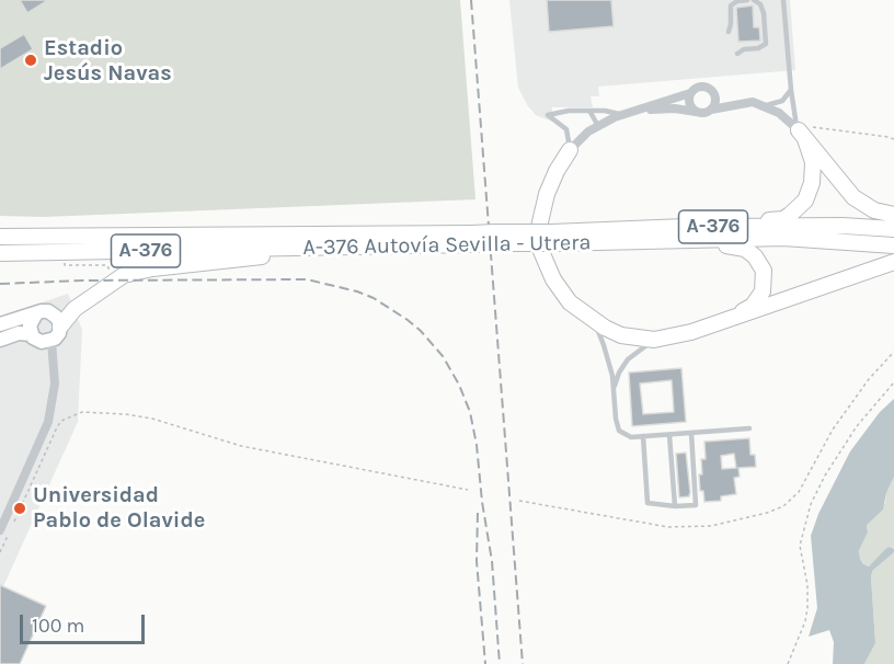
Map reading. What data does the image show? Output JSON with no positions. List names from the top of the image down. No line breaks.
{"streets":{"main road":["A-376","A-376 Autovía Sevilla - Utrera"]},"places":["Estadio Jesús Navas","Universidad Pablo de Olavide"],"scale_bar":"100 m"}
